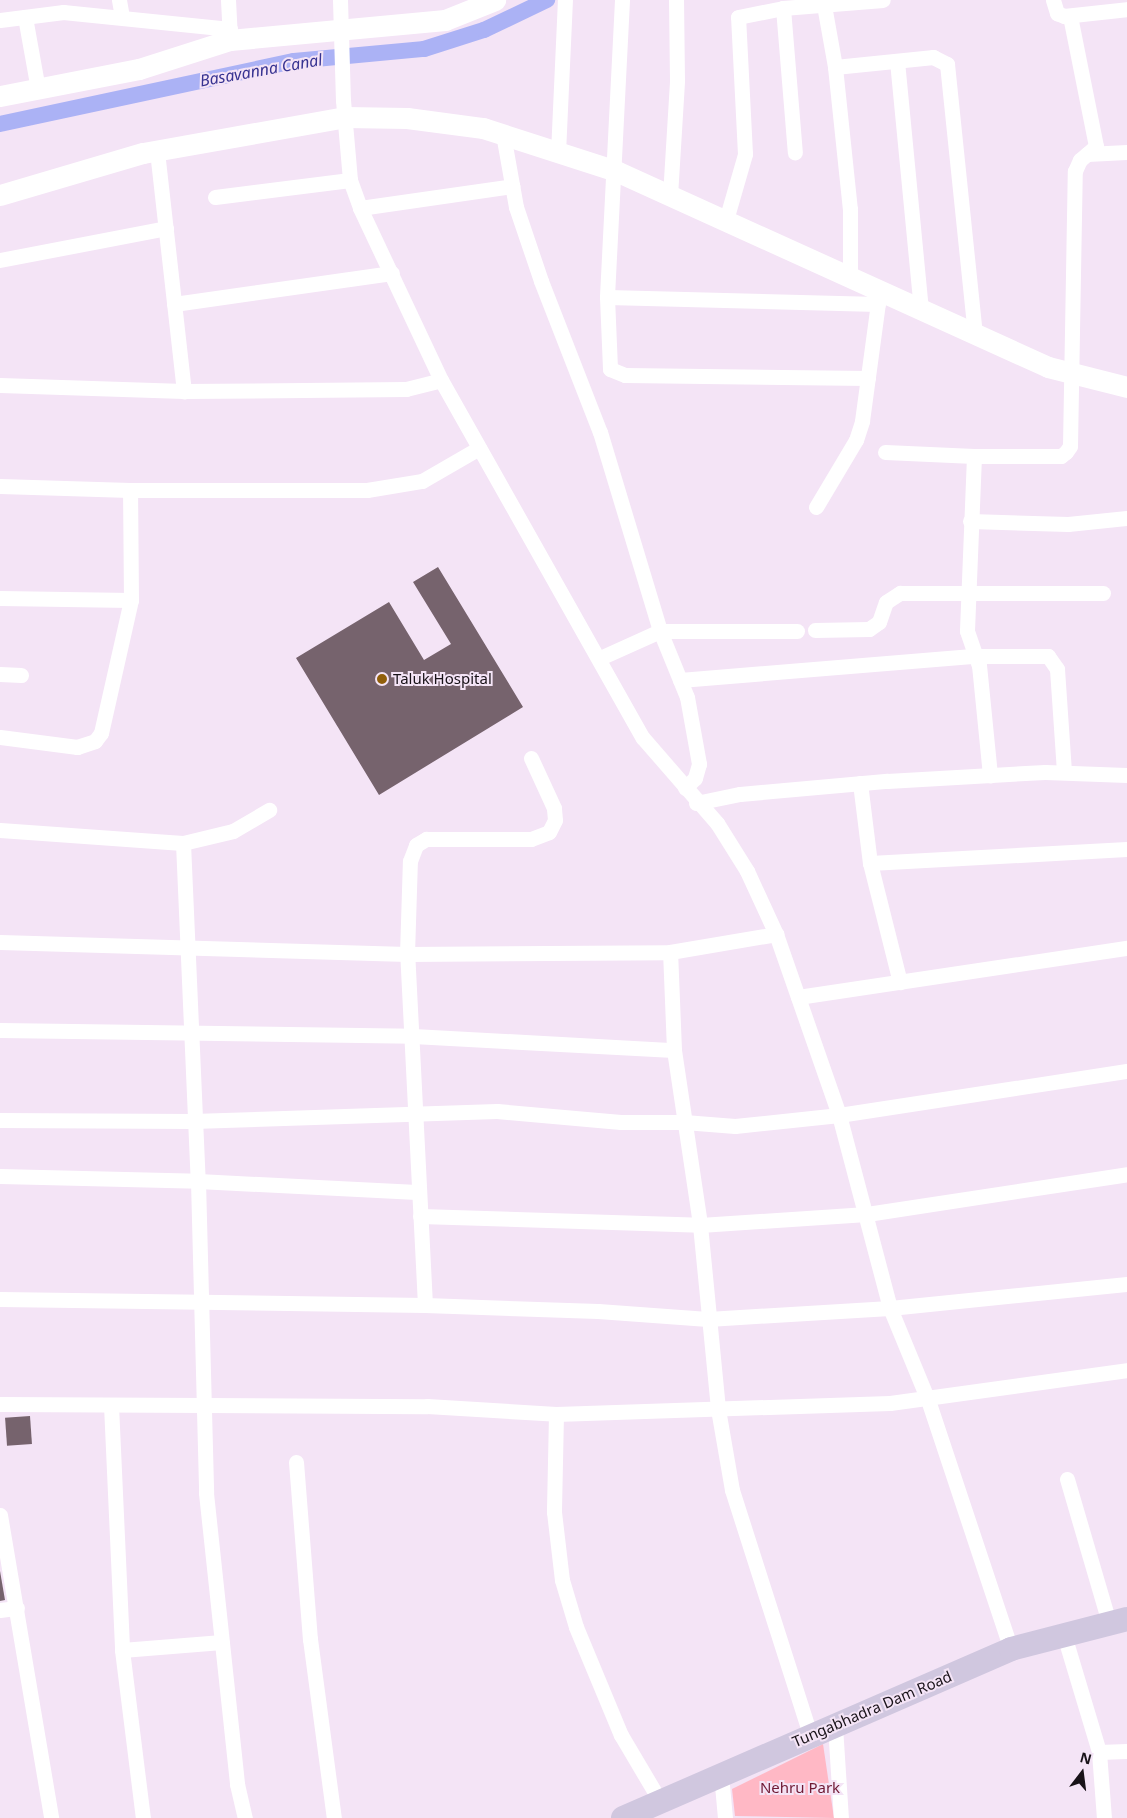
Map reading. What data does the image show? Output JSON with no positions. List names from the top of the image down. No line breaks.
{"streets":{"main road":["Tungabhadra Dam Road"]},"water":["Basavanna Canal"],"parks":["Nehru Park"],"places":["Taluk Hospital"],"north":"top"}
